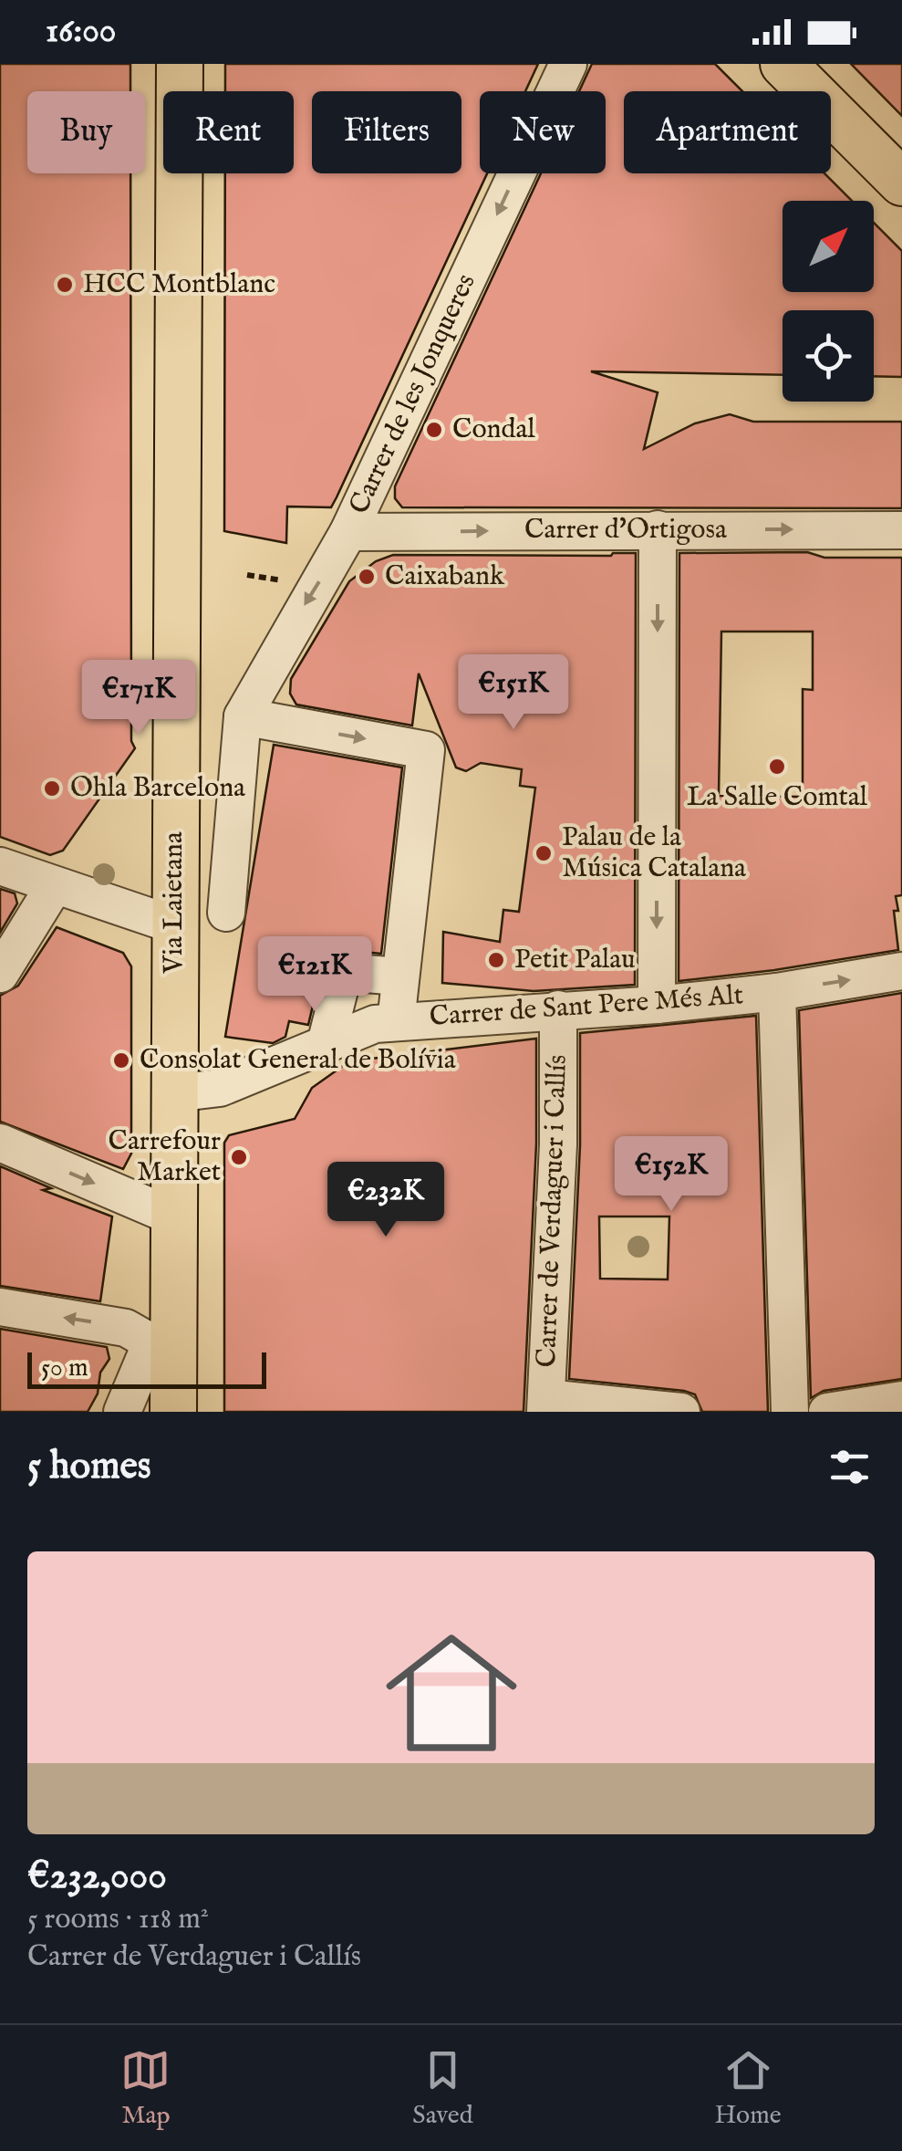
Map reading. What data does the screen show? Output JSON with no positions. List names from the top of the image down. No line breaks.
{"streets":{"main road":["Via Laietana"],"street":["Carrer de les Jonqueres","Carrer d'Ortigosa","Carrer de Sant Pere Més Alt","Carrer de Verdaguer i Callís"]},"crossings":[["Carrer de les Jonqueres","Carrer d'Ortigosa"],["Carrer de les Jonqueres","Via Laietana"],["Via Laietana","Carrer de Sant Pere Més Alt"],["Carrer de Sant Pere Més Alt","Carrer de Verdaguer i Callís"]],"one_way":["Carrer de les Jonqueres","Carrer d'Ortigosa"],"places":["HCC Montblanc","Condal","Caixabank","La Salle Comtal","Ohla Barcelona","Palau de la Música Catalana","Petit Palau","Consolat General de Bolívia","Carrefour Market"],"scale_bar":"50 m","north":"top right","page":{"status":"16:00","chip":["Buy","Rent","Filters","New","Apartment"],"price":["€151K","€171K","€121K","€152K","€232K"],"scale":"50 m","heading":"5 homes","list":[{"name":"€232,000","note":"5 rooms · 118 m² · Carrer de Verdaguer i Callís"}],"tabs":["Map","Saved","Home"]}}
